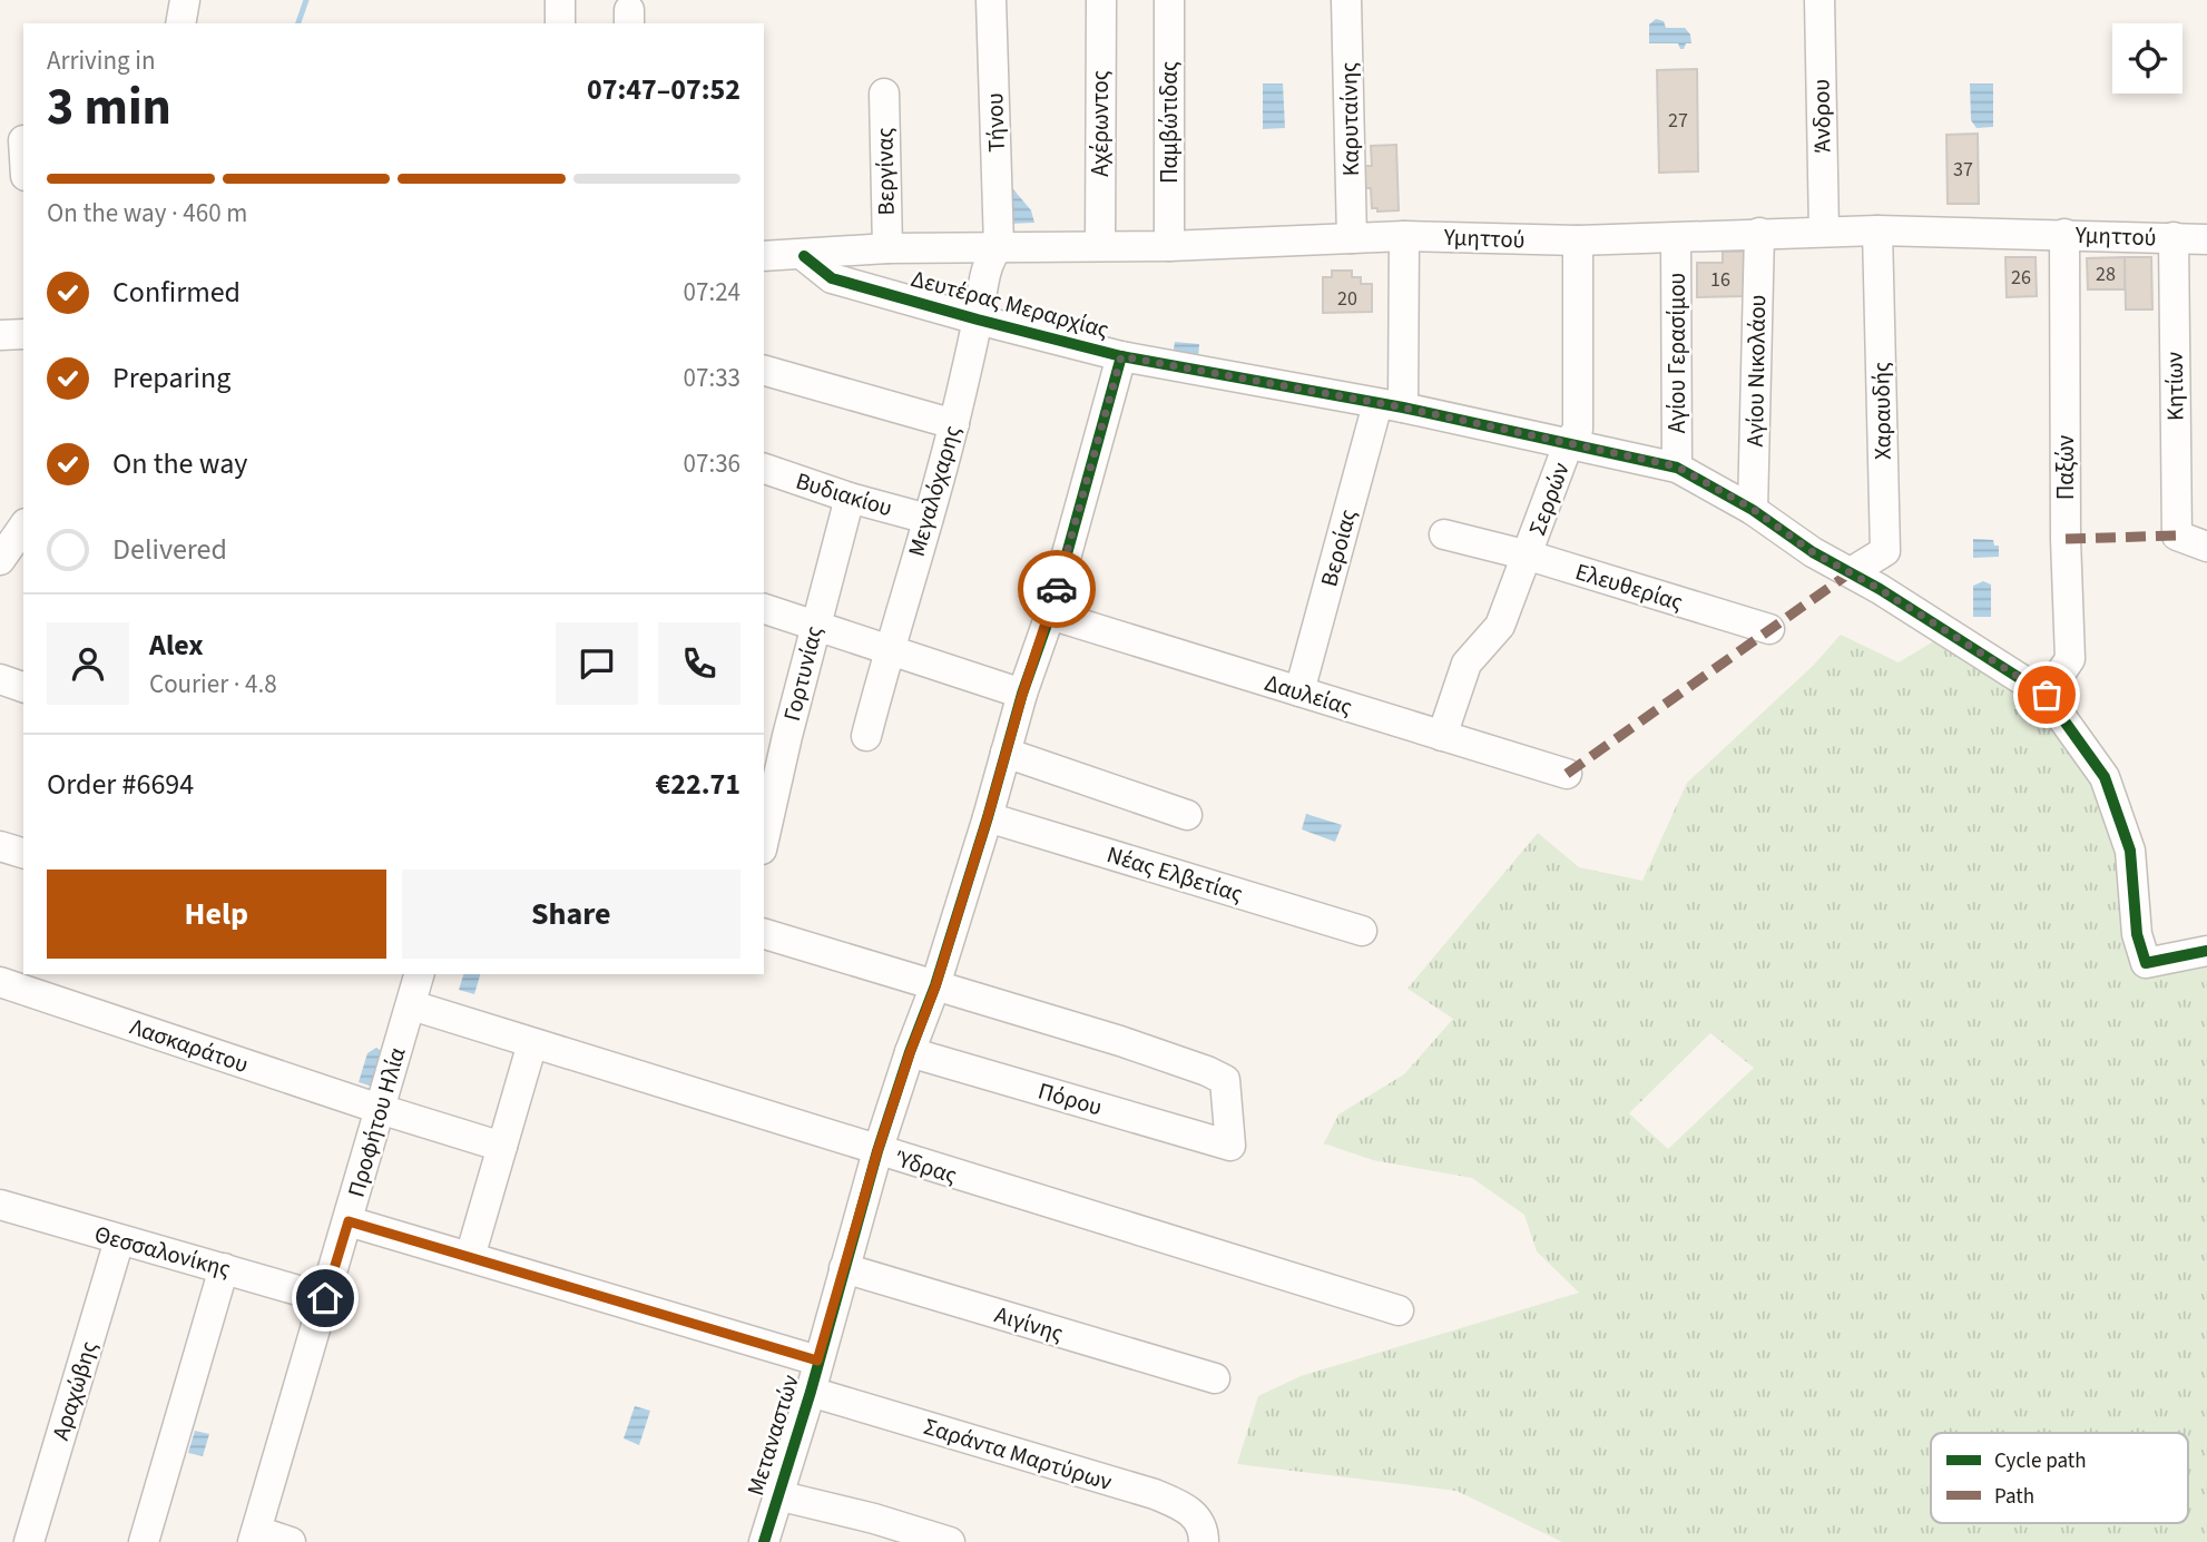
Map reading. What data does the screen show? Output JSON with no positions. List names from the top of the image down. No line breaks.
{"streets":{"street":["Άνδρου","Καρυταίνης","Τήνου","Παμβώτιδας","Αχέρωντος","Βεργίνας","Υμηττού","Δευτέρας Μεραρχίας","Αγίου Γερασίμου","Αγίου Νικολάου","Κητίων","Χαραυδής","Παξών","Μεγαλόχαρης","Βυδιακίου","Σερρών","Βεροίας","Ελευθερίας","Γορτυνίας","Δαυλείας","Νέας Ελβετίας","Λασκαράτου","Πόρου","Προφήτου Ηλία","Ύδρας","Θεσσαλονίκης","Αιγίνης","Αραχώβης","Μεταναστών","Σαράντα Μαρτύρων"]},"crossings":[["Άνδρου","Υμηττού"],["Καρυταίνης","Υμηττού"],["Τήνου","Υμηττού"],["Τήνου","Μεγαλόχαρης"],["Παμβώτιδας","Υμηττού"],["Αχέρωντος","Υμηττού"],["Βεργίνας","Υμηττού"],["Υμηττού","Δευτέρας Μεραρχίας"],["Υμηττού","Αγίου Γερασίμου"],["Υμηττού","Αγίου Νικολάου"],["Υμηττού","Κητίων"],["Υμηττού","Χαραυδής"],["Υμηττού","Παξών"],["Υμηττού","Μεγαλόχαρης"],["Υμηττού","Σερρών"],["Υμηττού","Βεροίας"],["Δευτέρας Μεραρχίας","Αγίου Γερασίμου"],["Δευτέρας Μεραρχίας","Αγίου Νικολάου"],["Δευτέρας Μεραρχίας","Χαραυδής"],["Δευτέρας Μεραρχίας","Παξών"],["Δευτέρας Μεραρχίας","Μεγαλόχαρης"],["Δευτέρας Μεραρχίας","Σερρών"],["Δευτέρας Μεραρχίας","Βεροίας"],["Δευτέρας Μεραρχίας","Μεταναστών"],["Μεγαλόχαρης","Βυδιακίου"],["Βυδιακίου","Γορτυνίας"],["Σερρών","Ελευθερίας"],["Σερρών","Δαυλείας"],["Βεροίας","Δαυλείας"],["Δαυλείας","Μεταναστών"],["Νέας Ελβετίας","Μεταναστών"],["Λασκαράτου","Προφήτου Ηλία"],["Πόρου","Μεταναστών"],["Προφήτου Ηλία","Ύδρας"],["Προφήτου Ηλία","Θεσσαλονίκης"],["Ύδρας","Μεταναστών"],["Θεσσαλονίκης","Αραχώβης"],["Αιγίνης","Μεταναστών"],["Μεταναστών","Σαράντα Μαρτύρων"]],"house_numbers":["27","37","28","26","16","20"],"legend":["Cycle path","Path"],"page":{"heading":["3 min","Arriving in","07:47–07:52"],"panel":["Alex","Courier · 4.8","Order #6694","€22.71"],"bar":"On the way · 460 m","list":[["Confirmed","07:24"],["Preparing","07:33"],["On the way","07:36"],"Delivered"],"buttons":["Help","Share"]}}
